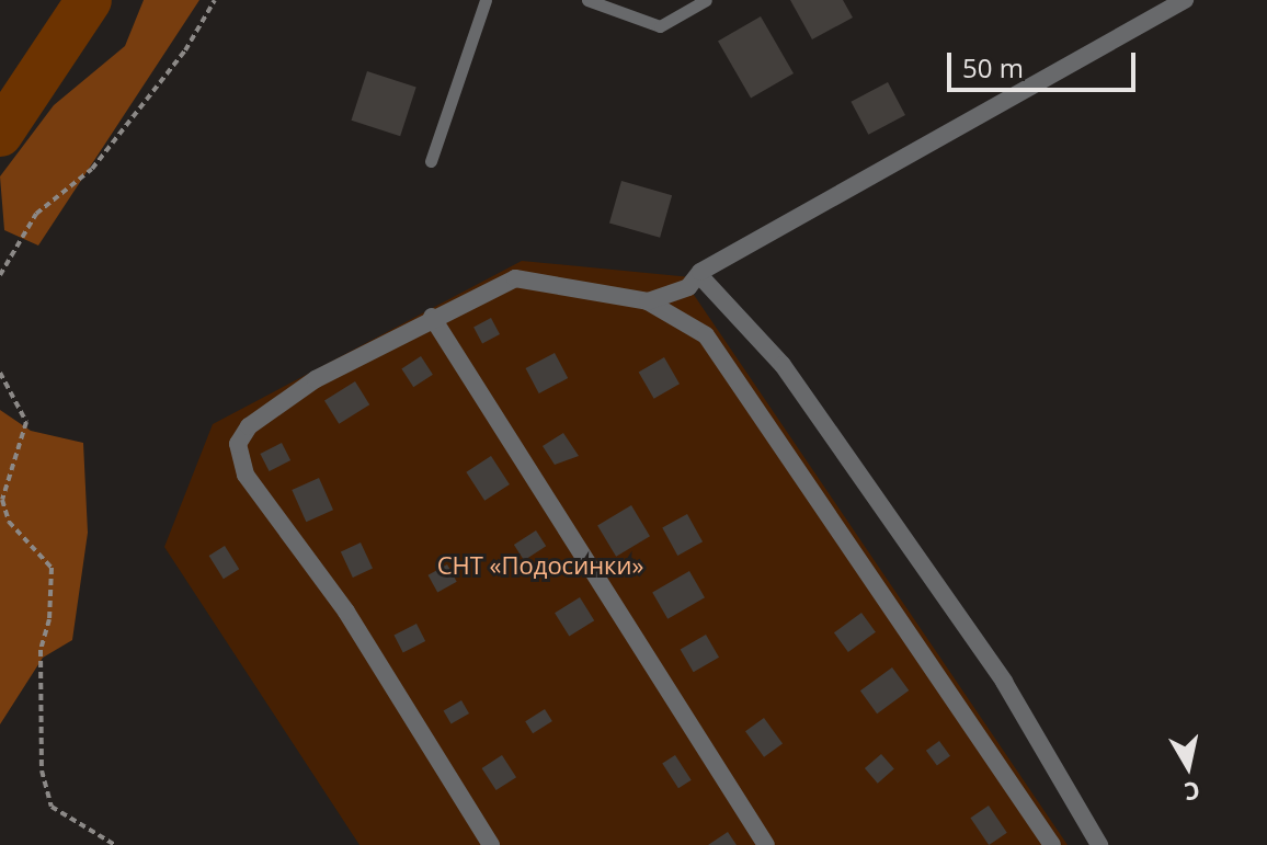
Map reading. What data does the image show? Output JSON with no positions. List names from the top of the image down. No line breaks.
{"parks":["СНТ «Подосинки»"],"scale_bar":"50 m","north":"bottom"}
